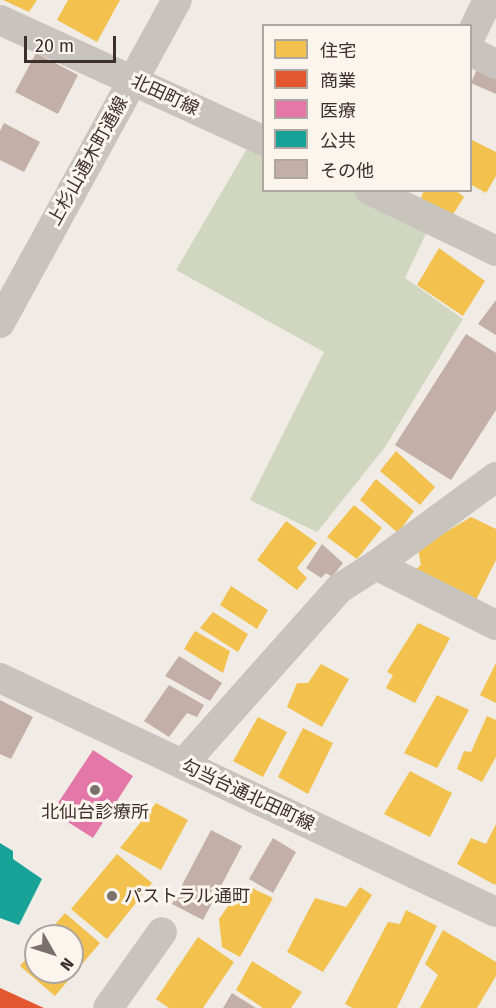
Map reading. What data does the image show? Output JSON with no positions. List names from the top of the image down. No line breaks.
{"streets":{"street":["北田町線","上杉山通木町通線","勾当台通北田町線"]},"crossings":[["北田町線","上杉山通木町通線"]],"places":["北仙台診療所","パストラル通町"],"legend":["住宅","商業","医療","公共","その他"],"scale_bar":"20 m","north":"bottom right"}
